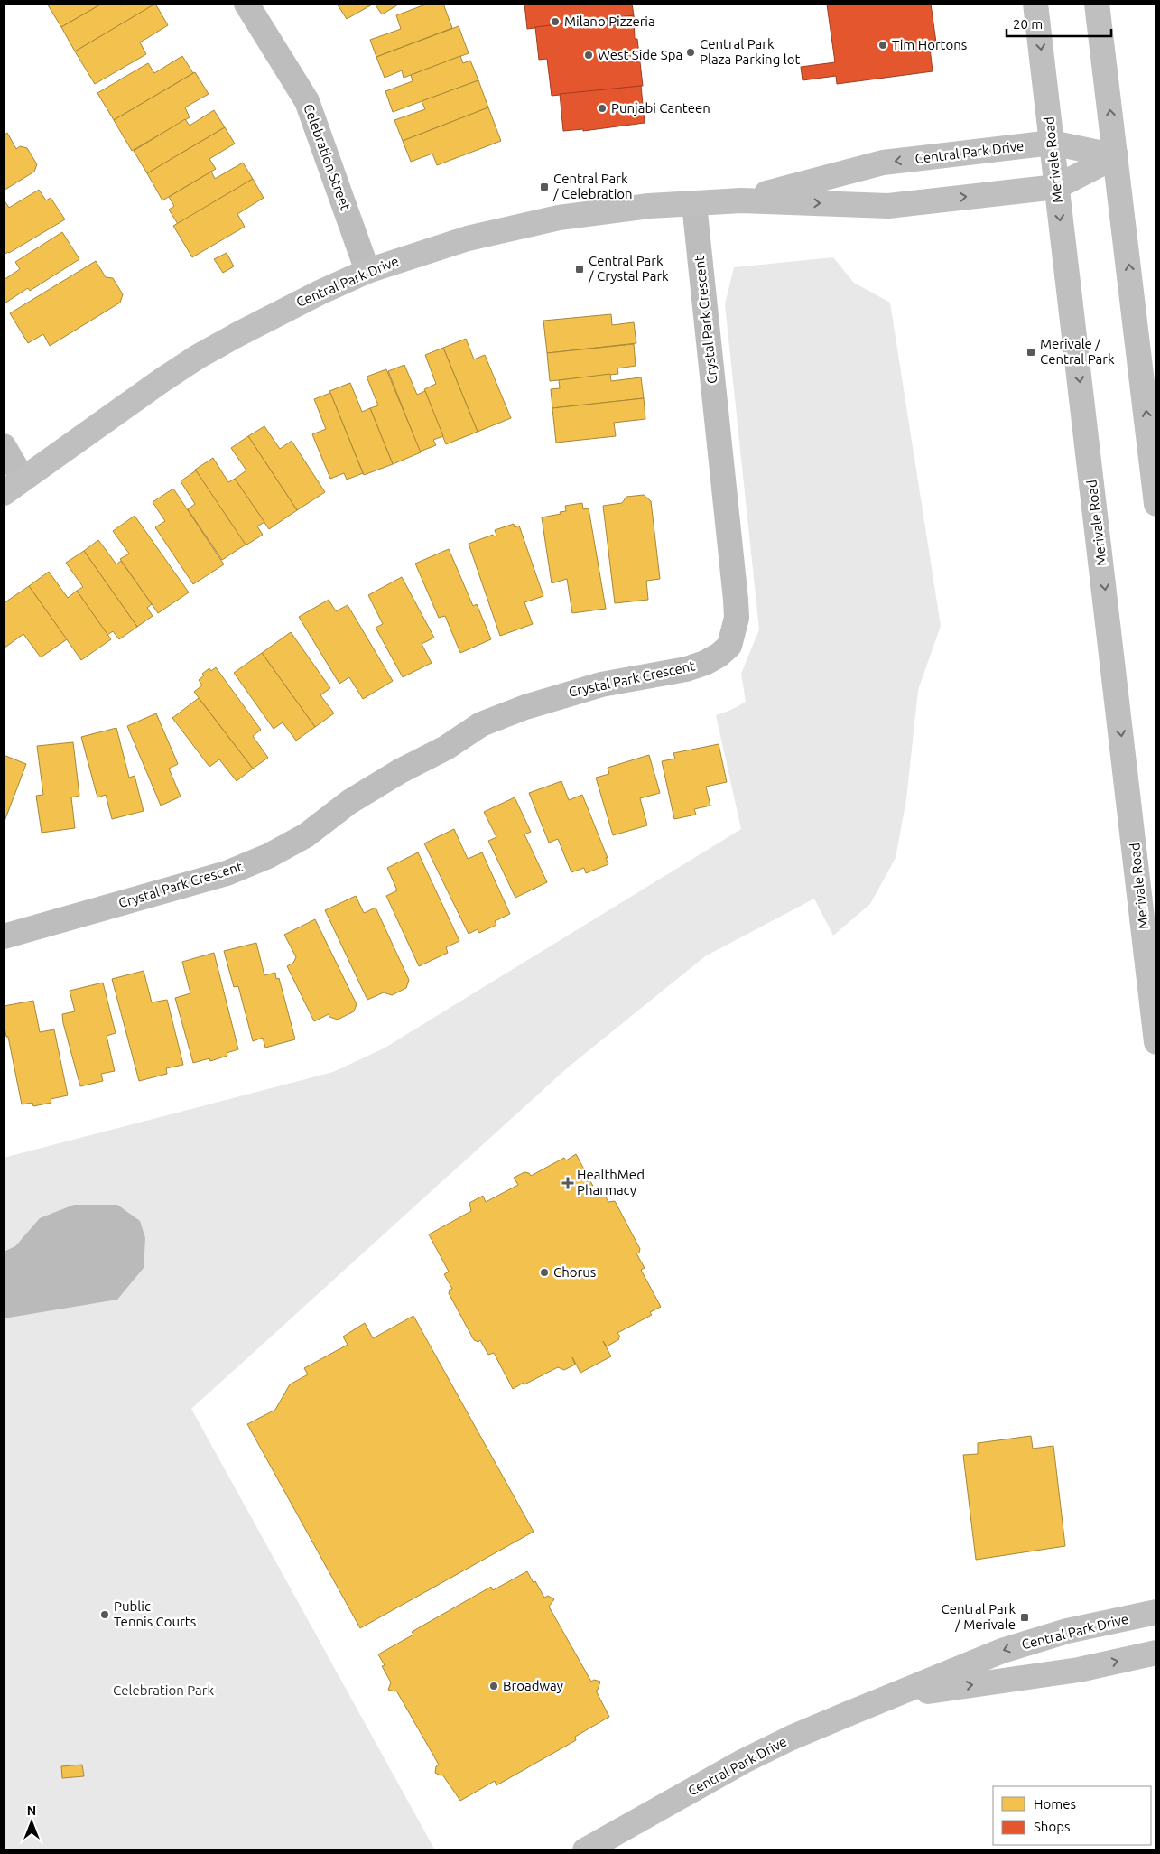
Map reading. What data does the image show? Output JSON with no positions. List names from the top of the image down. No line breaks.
{"streets":{"street":["Central Park Drive","Celebration Street","Merivale Road","Crystal Park Crescent"]},"crossings":[["Central Park Drive","Celebration Street"],["Central Park Drive","Merivale Road"],["Central Park Drive","Crystal Park Crescent"]],"parks":["Celebration Park"],"places":{"other":["Milano Pizzeria","Tim Hortons","Central Park Plaza Parking lot","West Side Spa","Punjabi Canteen","Chorus","Public Tennis Courts","Broadway"],"transit":["Central Park / Celebration","Central Park / Crystal Park","Merivale / Central Park","Central Park / Merivale"],"health":["HealthMed Pharmacy"]},"legend":["Homes","Shops"],"scale_bar":"20 m","north":"top"}
